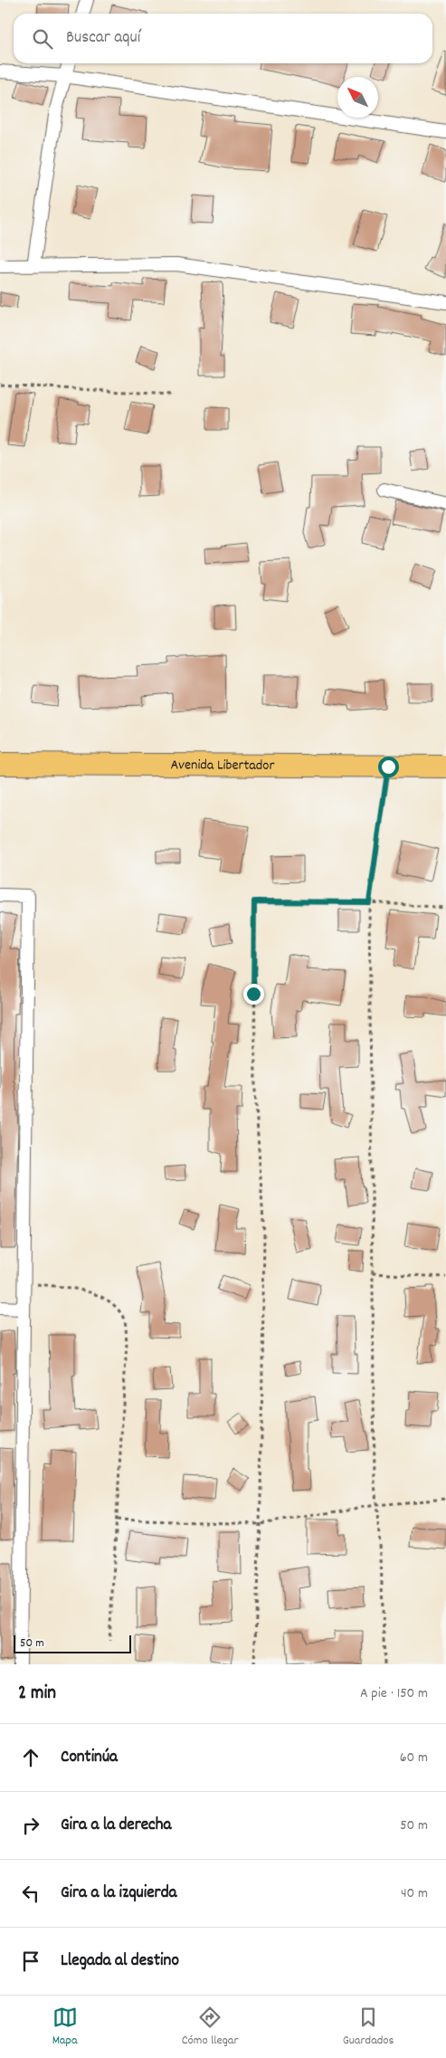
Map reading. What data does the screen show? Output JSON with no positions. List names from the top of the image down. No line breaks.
{"streets":{"highway":["Avenida Libertador"]},"scale_bar":"50 m","north":"top left","page":{"search":"Buscar aquí","scale":"50 m","heading":["2 min","A pie · 150 m"],"list":[["Continúa","60 m"],["Gira a la derecha","50 m"],["Gira a la izquierda","40 m"],"Llegada al destino"],"nav":["Mapa","Cómo llegar","Guardados"]}}
